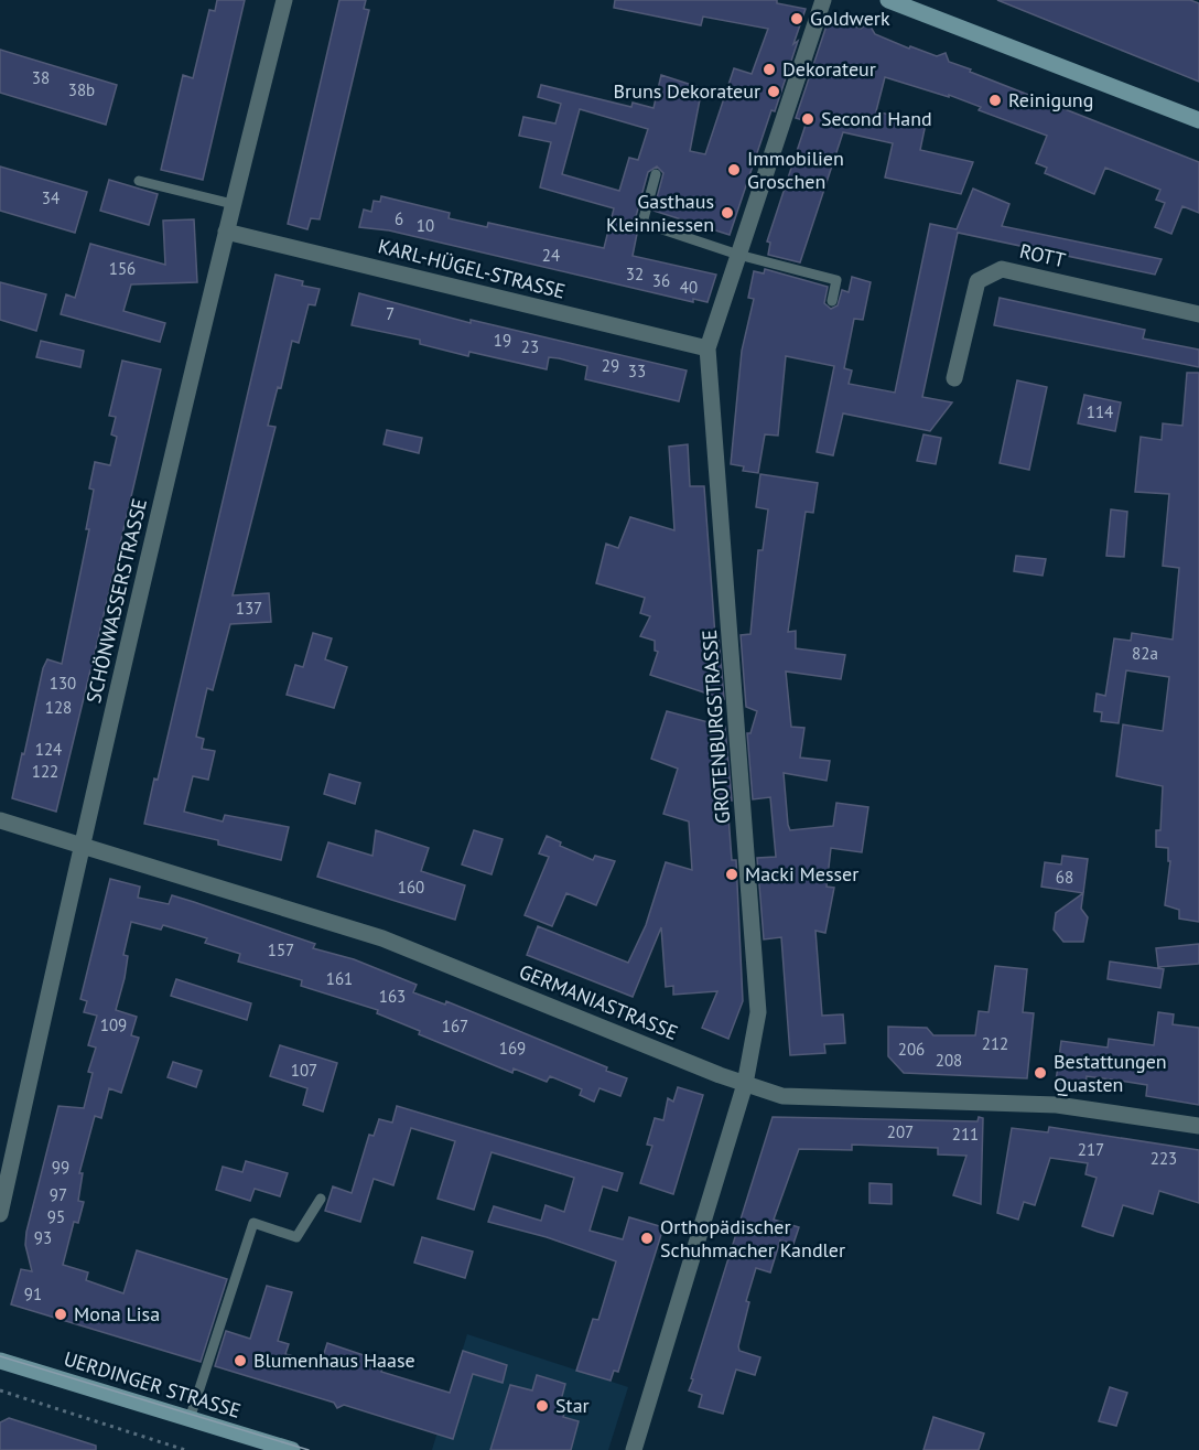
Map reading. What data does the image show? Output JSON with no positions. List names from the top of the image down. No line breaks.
{"streets":{"street":["ROTT","KARL-HÜGEL-STRASSE","SCHÖNWASSERSTRASSE","GROTENBURGSTRASSE","GERMANIASTRASSE","UERDINGER STRASSE"]},"crossings":[["KARL-HÜGEL-STRASSE","SCHÖNWASSERSTRASSE"],["KARL-HÜGEL-STRASSE","GROTENBURGSTRASSE"],["SCHÖNWASSERSTRASSE","GERMANIASTRASSE"],["GROTENBURGSTRASSE","GERMANIASTRASSE"]],"places":["Goldwerk","Dekorateur","Bruns Dekorateur","Reinigung","Second Hand","Immobilien Groschen","Gasthaus Kleinniessen","Macki Messer","Bestattungen Quasten","Orthopädischer Schuhmacher Kandler","Mona Lisa","Blumenhaus Haase","Star"],"house_numbers":["38","38b","34","6","10","24","156","32","36","40","7","19","23","29","33","114","137","82a","130","128","124","122","68","160","157","161","163","109","167","212","169","206","208","107","207","211","217","223","99","97","95","93","91"]}
